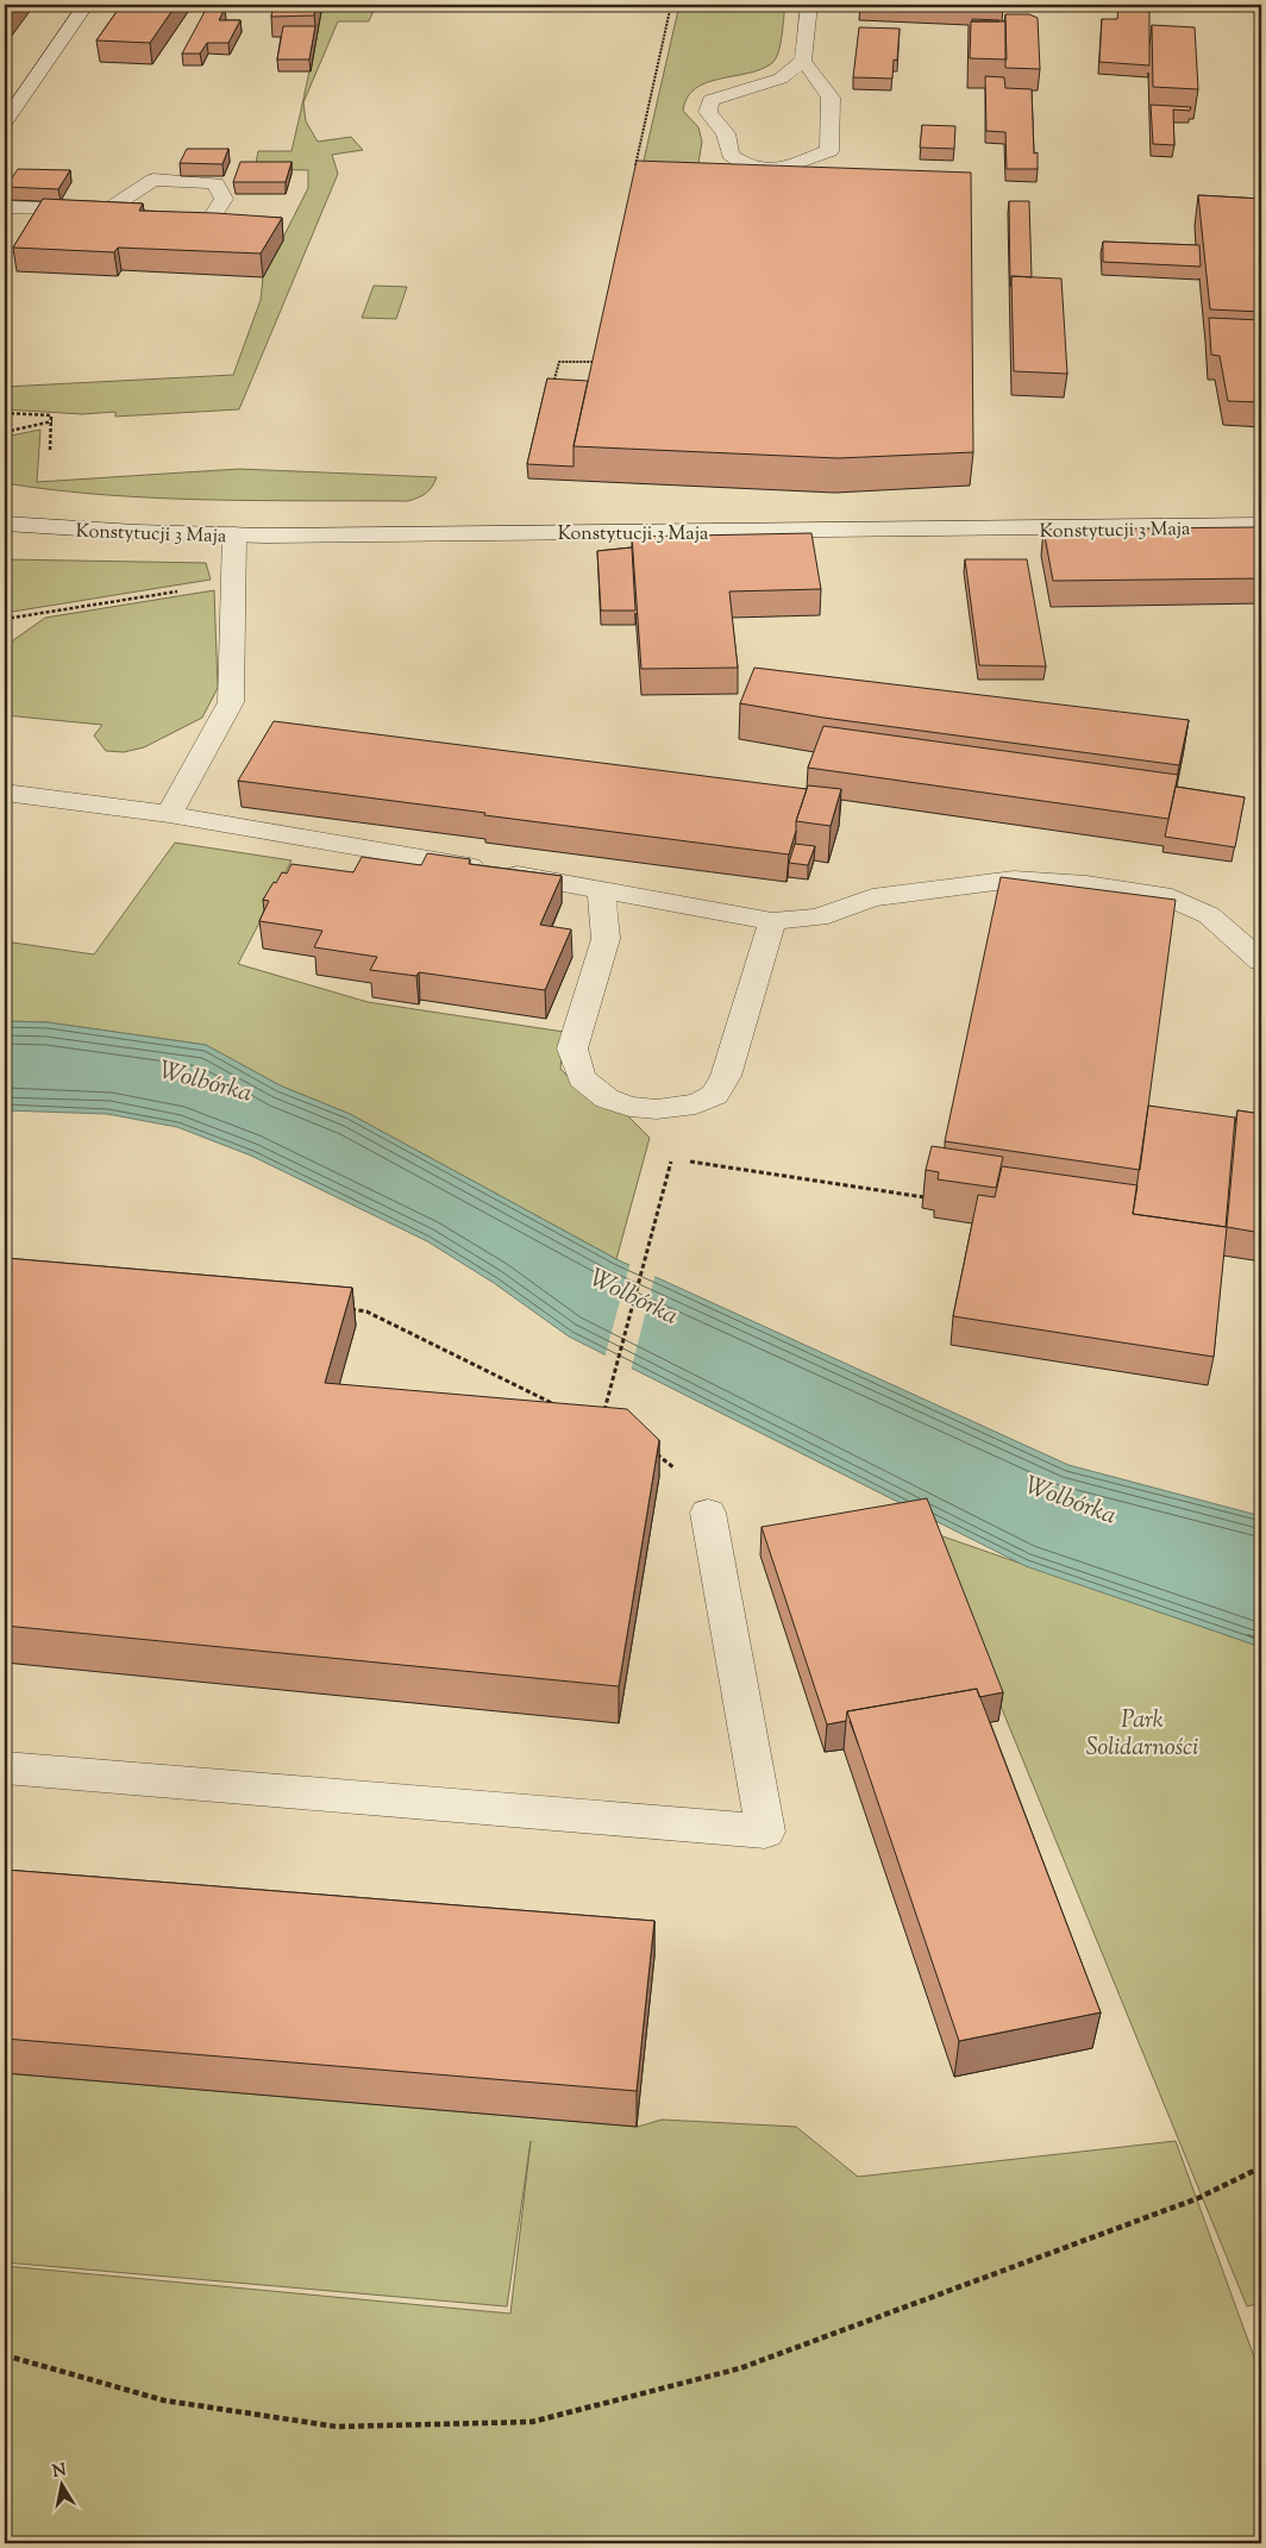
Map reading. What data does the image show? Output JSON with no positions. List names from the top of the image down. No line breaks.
{"streets":{"street":["Konstytucji 3 Maja"]},"water":["Wolbórka"],"parks":["Park Solidarności"],"north":"top"}
